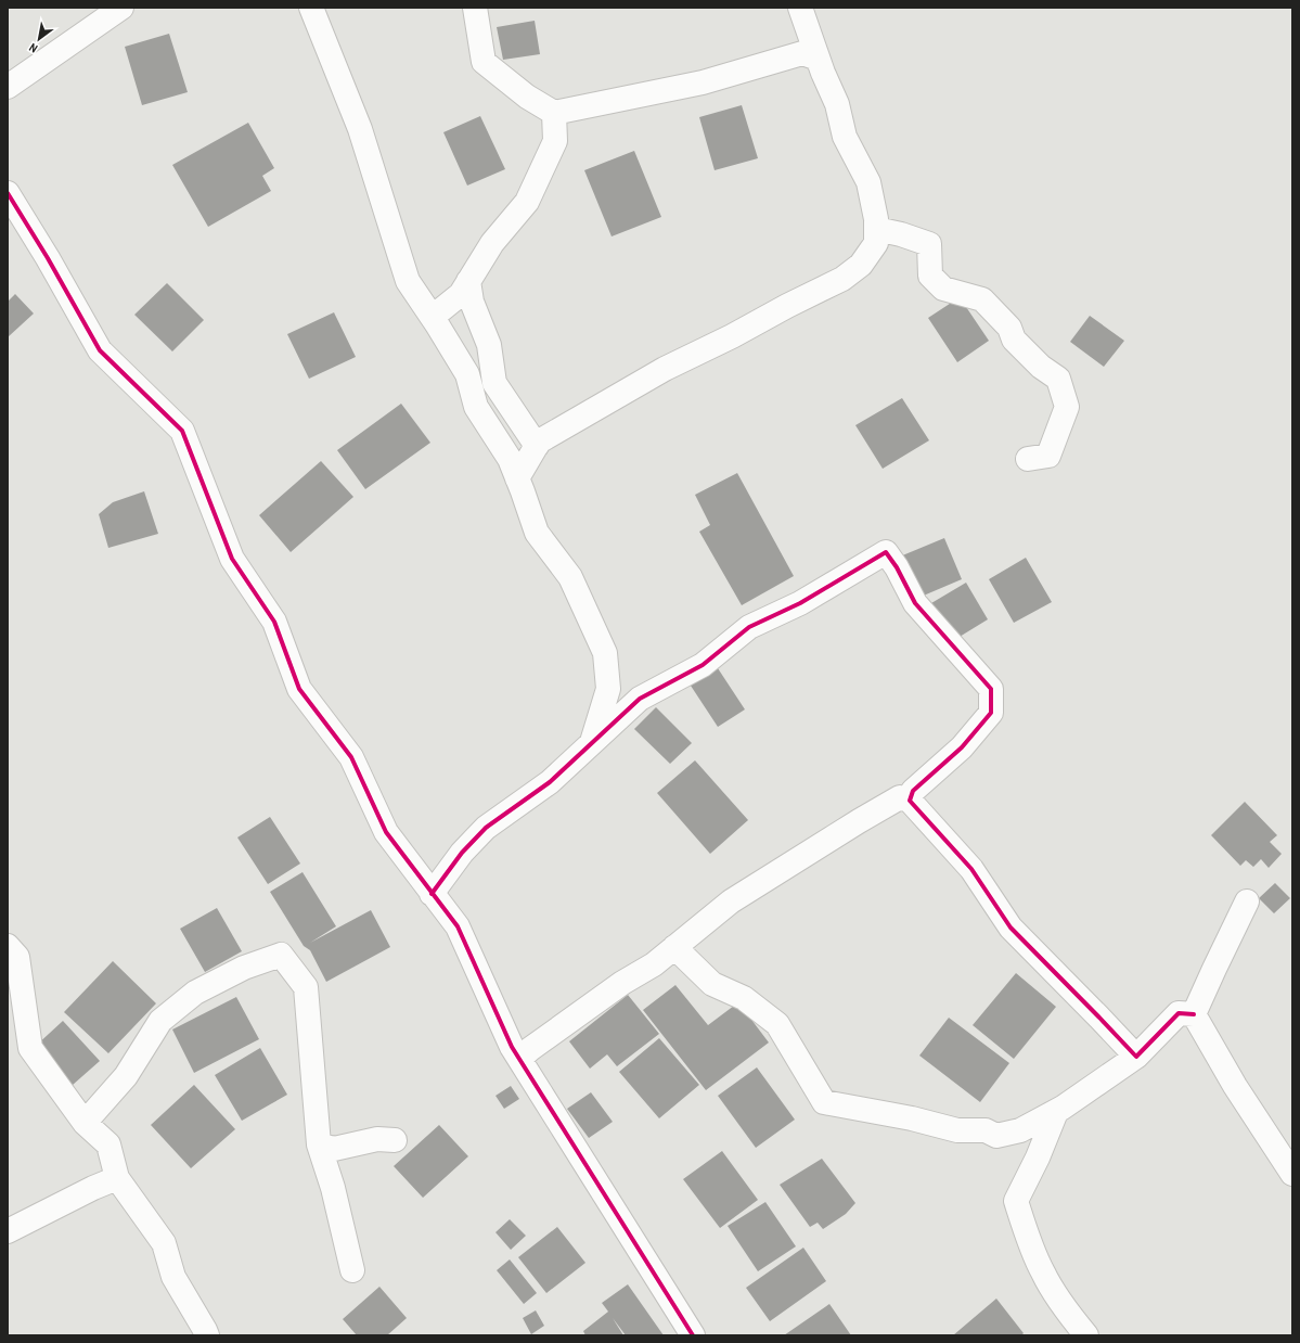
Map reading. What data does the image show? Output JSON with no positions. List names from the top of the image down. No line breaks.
{"north":"bottom left"}
